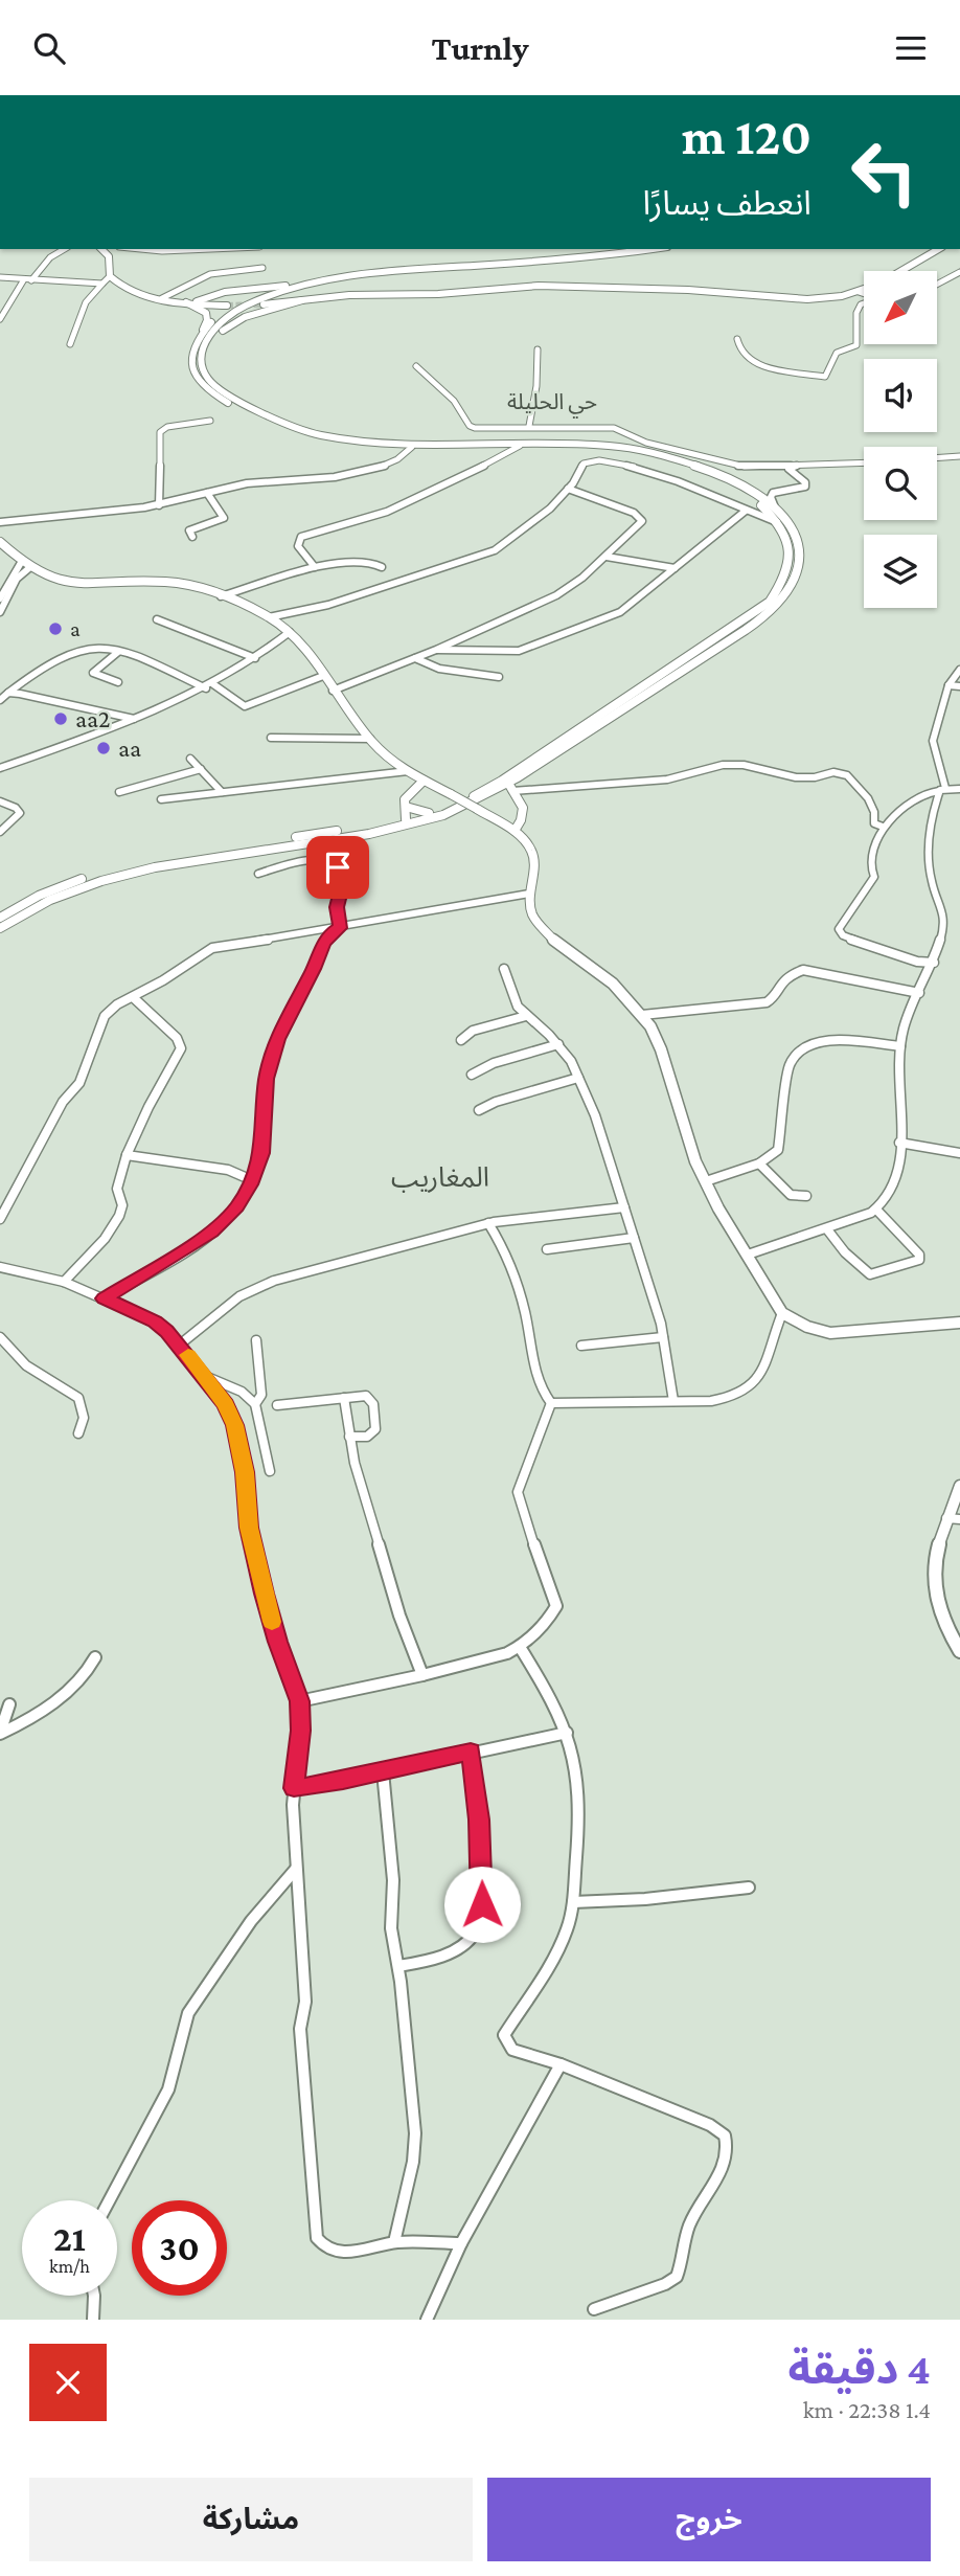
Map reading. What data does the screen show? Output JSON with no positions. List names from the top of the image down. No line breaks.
{"districts":["حي الحليلة","المغاريب"],"places":["a","aa2","aa"],"north":"bottom left","page":{"header":"Turnly","turn":["120 m","انعطف يسارًا"],"speed":"21 km/h","limit":"30","heading":["4 دقيقة","1.4 km · 22:38"],"buttons":["خروج","مشاركة"]}}
